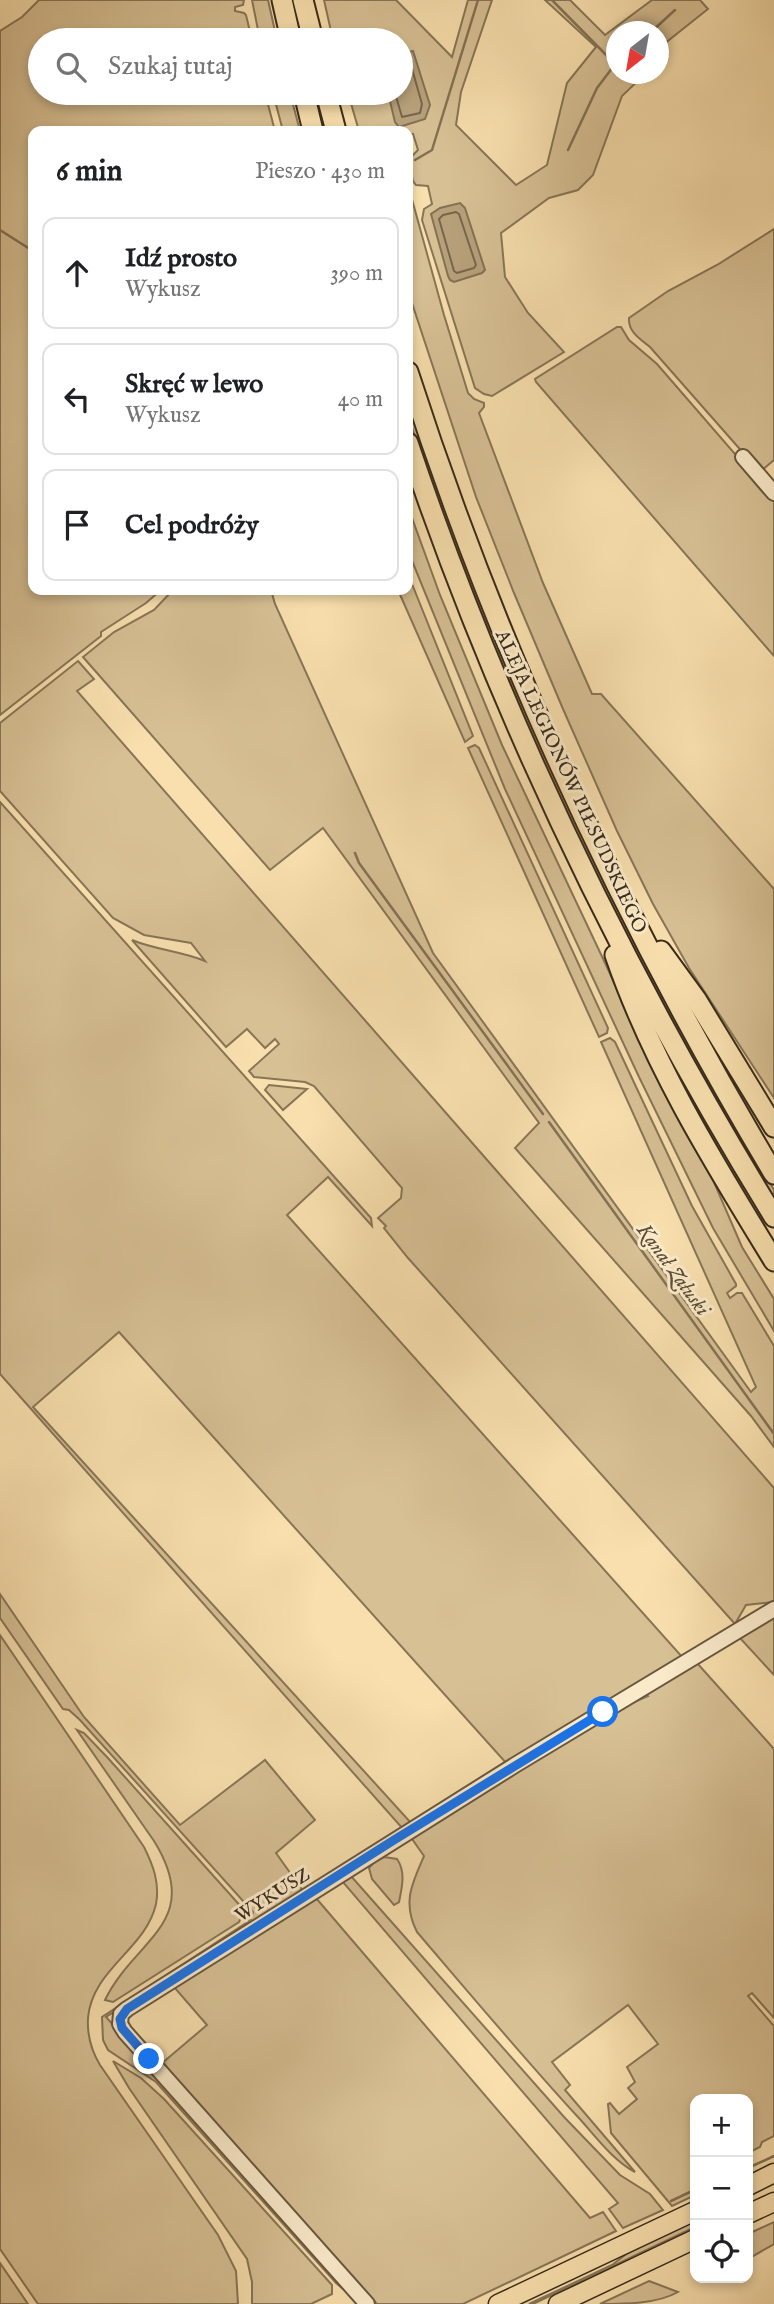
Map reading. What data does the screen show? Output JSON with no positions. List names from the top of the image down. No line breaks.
{"streets":{"highway":["ALEJA LEGIONÓW PIŁSUDSKIEGO"],"street":["WYKUSZ"]},"water":["Kanał Załuski"],"north":"bottom left","page":{"search":"Szukaj tutaj","heading":["6 min","Pieszo · 430 m"],"list":[["Idź prosto","Wykusz","390 m"],["Skręć w lewo","Wykusz","40 m"],"Cel podróży"],"map_buttons":["+","−"]}}
